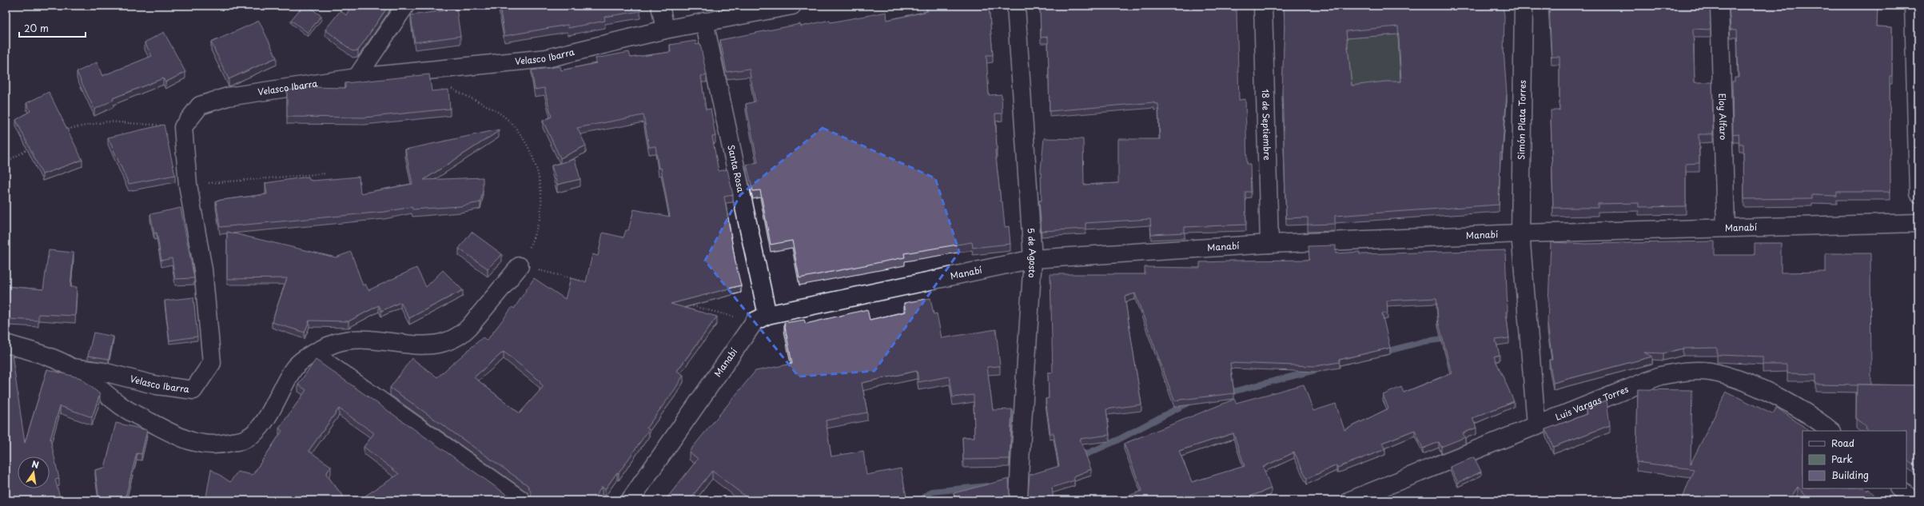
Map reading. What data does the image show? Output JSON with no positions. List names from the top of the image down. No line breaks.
{"streets":{"street":["Velasco Ibarra","Eloy Alfaro","Simón Plata Torres","18 de Septiembre","Santa Rosa","Manabí","5 de Agosto","Luis Vargas Torres"]},"crossings":[["Velasco Ibarra","Santa Rosa"],["Eloy Alfaro","Manabí"],["Simón Plata Torres","Manabí"],["Simón Plata Torres","Luis Vargas Torres"],["18 de Septiembre","Manabí"],["Santa Rosa","Manabí"],["Manabí","5 de Agosto"]],"legend":["Road","Park","Building"],"scale_bar":"20 m","north":"top"}
